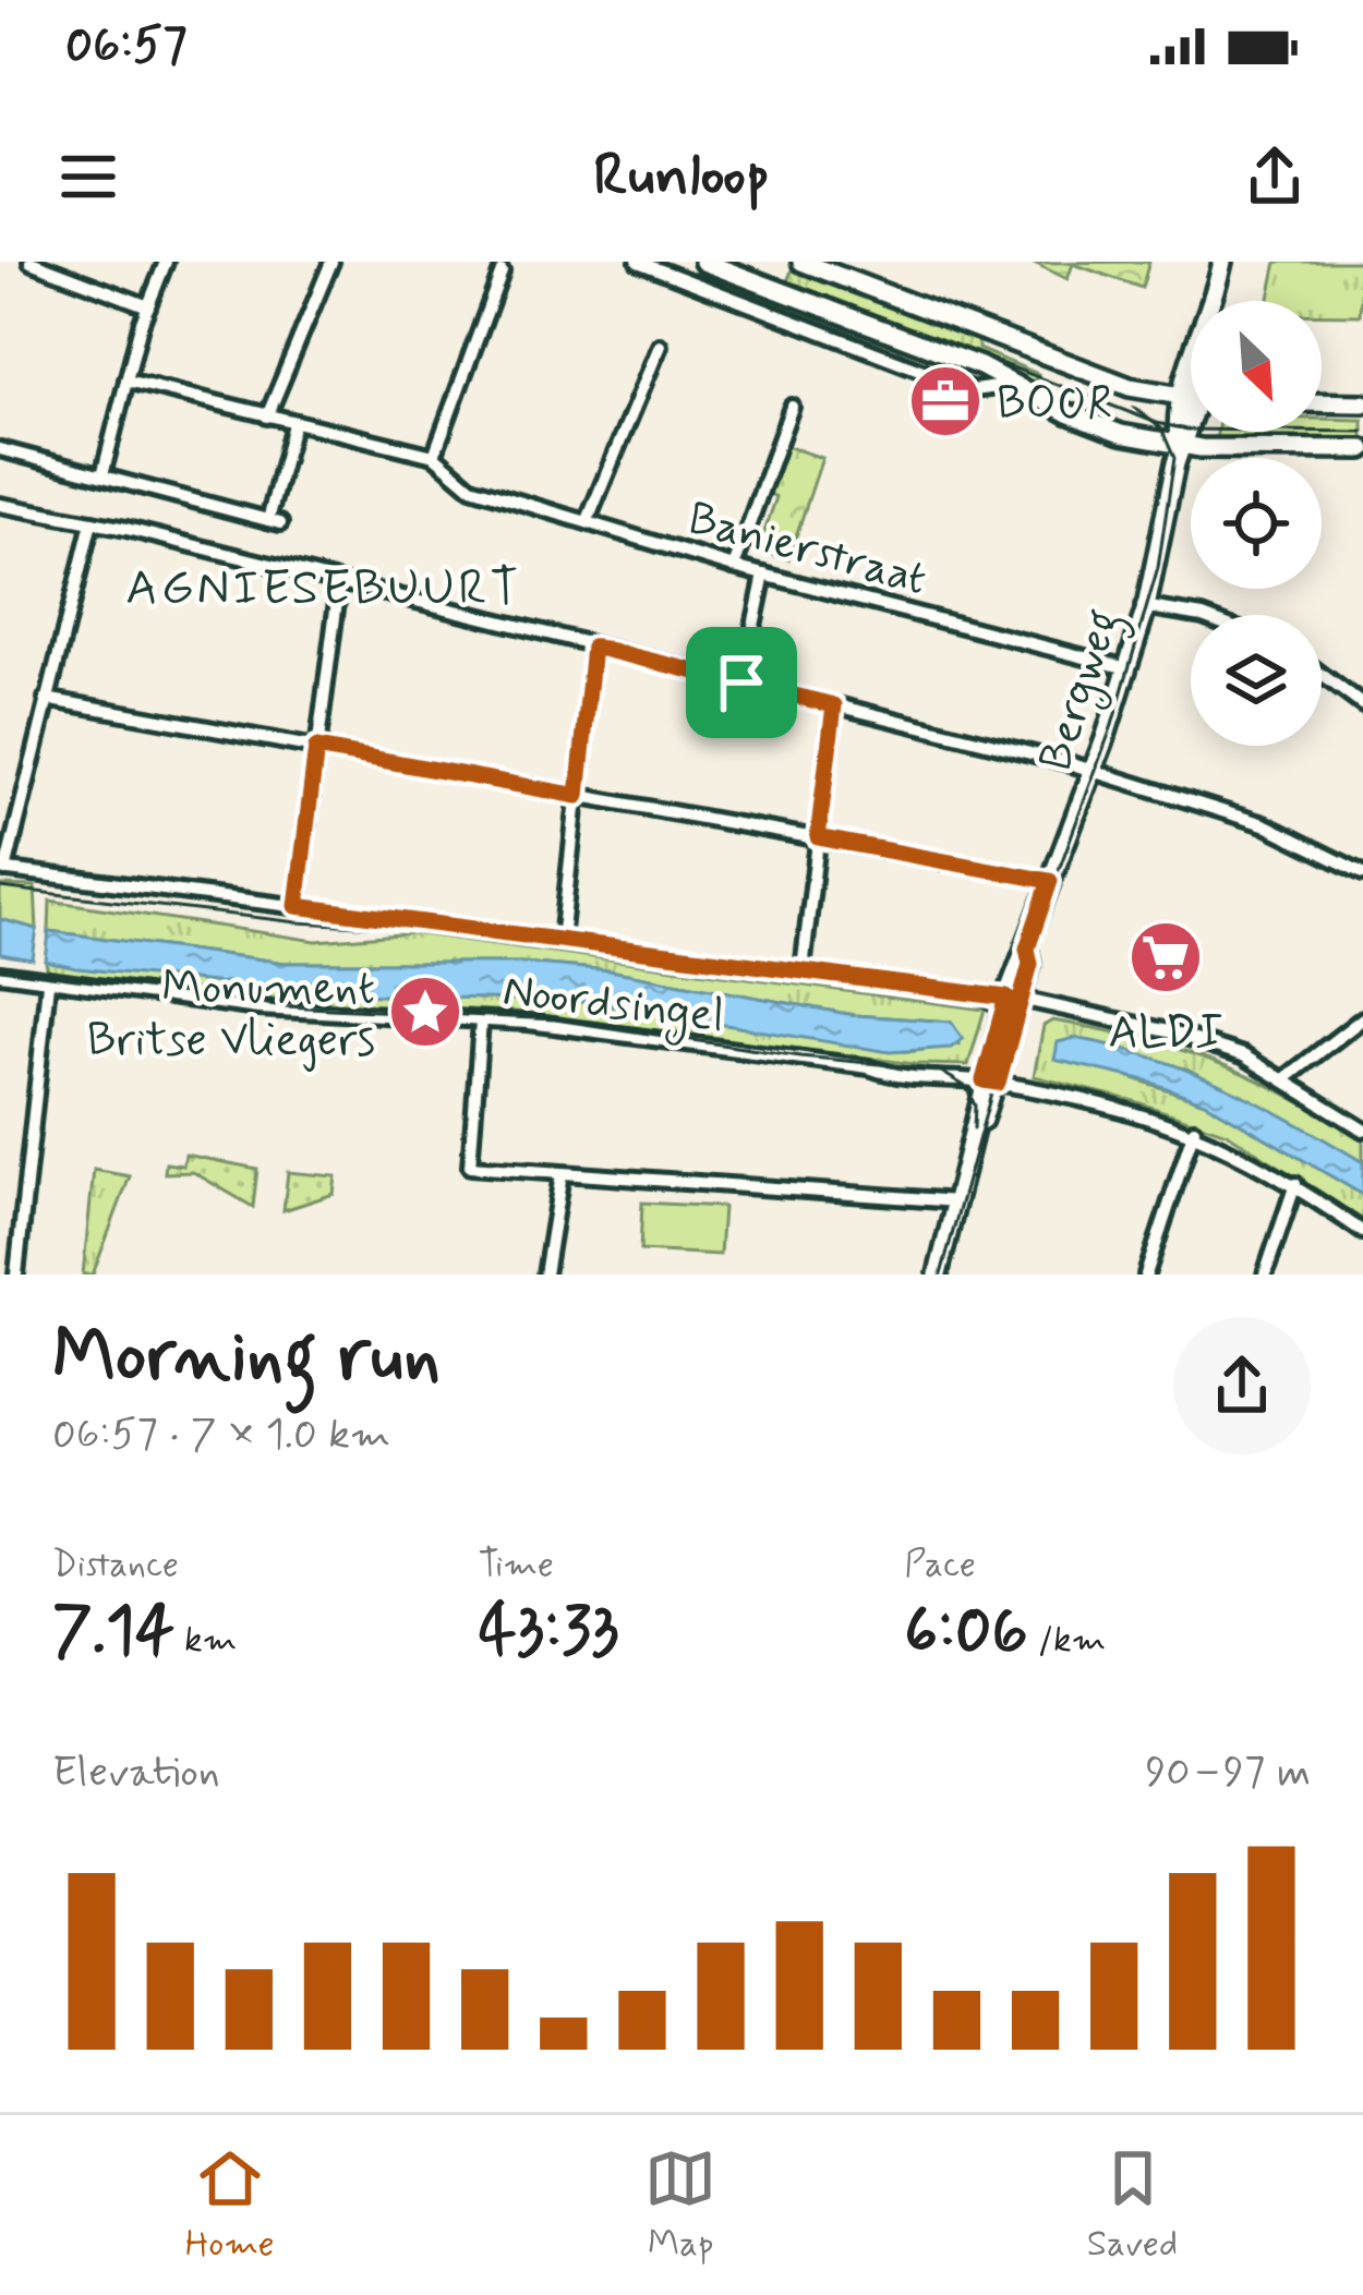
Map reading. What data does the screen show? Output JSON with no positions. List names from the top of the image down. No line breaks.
{"streets":{"main road":["Bergweg"],"street":["Banierstraat","Noordsingel"]},"crossings":[["Banierstraat","Bergweg"],["Bergweg","Noordsingel"]],"districts":["AGNIESEBUURT"],"places":{"office":["BOOR"],"supermarket":["ALDI"],"place":["Monument Britse Vliegers"]},"north":"bottom right","page":{"status":"06:57","header":"Runloop","heading":["Morning run","06:57 · 7 × 1.0 km"],"stats":[["Distance","7.14 km"],["Time","43:33"],["Pace","6:06 /km"]],"chart":["Elevation","90–97 m"],"tabs":["Home","Map","Saved"]}}
